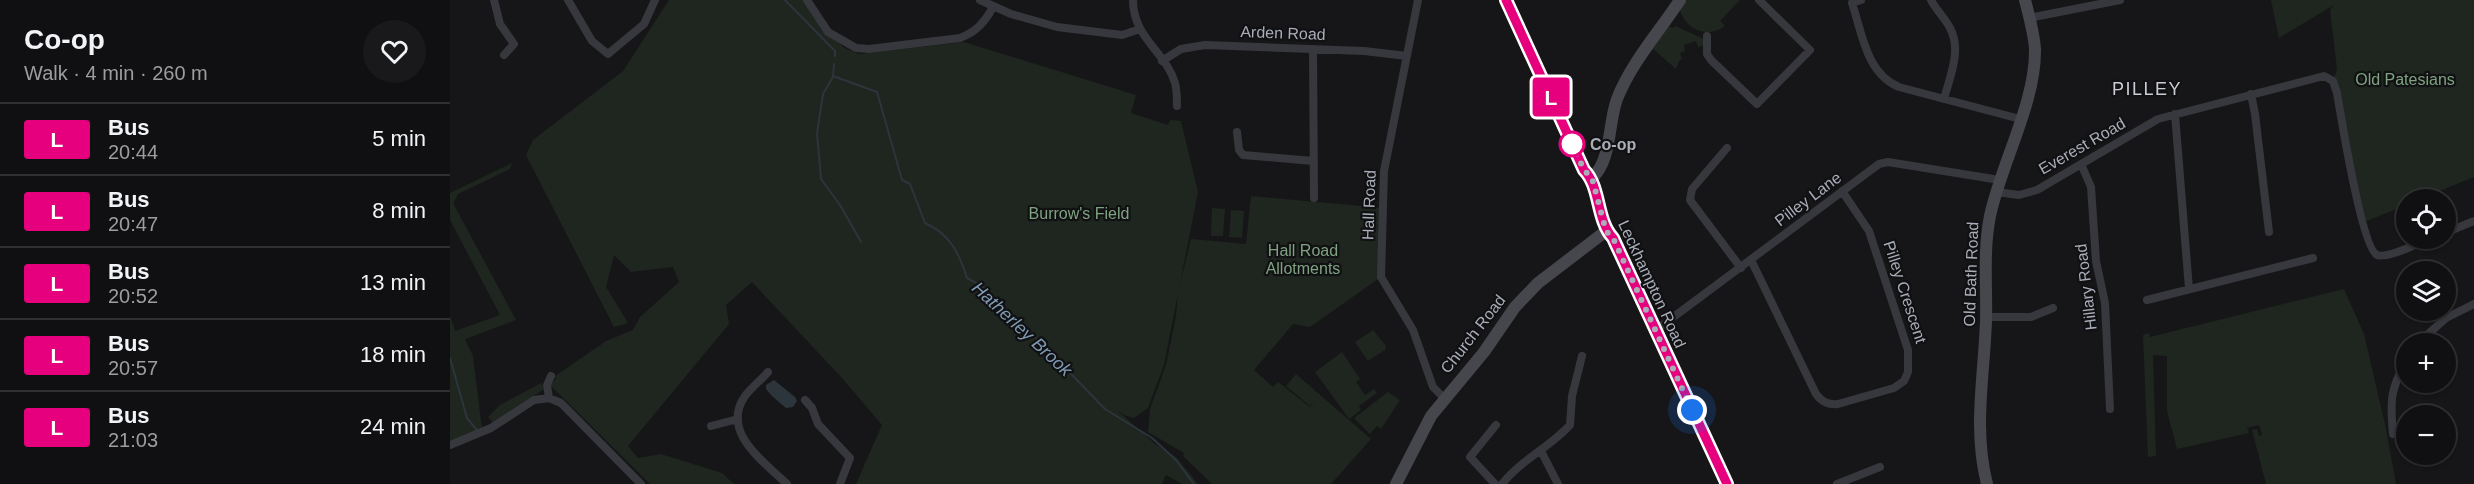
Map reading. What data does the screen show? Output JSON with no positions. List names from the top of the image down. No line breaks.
{"streets":{"street":["Arden Road","Everest Road","Pilley Lane","Hall Road","Old Bath Road","Leckhampton Road","Hillary Road","Pilley Crescent","Church Road"]},"crossings":[["Arden Road","Hall Road"],["Everest Road","Old Bath Road"],["Everest Road","Hillary Road"],["Pilley Lane","Old Bath Road"],["Pilley Lane","Leckhampton Road"],["Pilley Lane","Pilley Crescent"],["Hall Road","Church Road"],["Leckhampton Road","Church Road"]],"districts":["PILLEY"],"water":["Hatherley Brook"],"parks":["Old Patesians","Burrow's Field","Hall Road Allotments"],"places":["Co-op"],"lines":["bus line L"],"page":{"heading":["Co-op","Walk · 4 min · 260 m"],"on_map":"L","list":[{"mark":"L","name":"Bus","note":"20:44","value":"5 min"},{"mark":"L","name":"Bus","note":"20:47","value":"8 min"},{"mark":"L","name":"Bus","note":"20:52","value":"13 min"},{"mark":"L","name":"Bus","note":"20:57","value":"18 min"},{"mark":"L","name":"Bus","note":"21:03","value":"24 min"}],"map_buttons":["+","−"]}}
